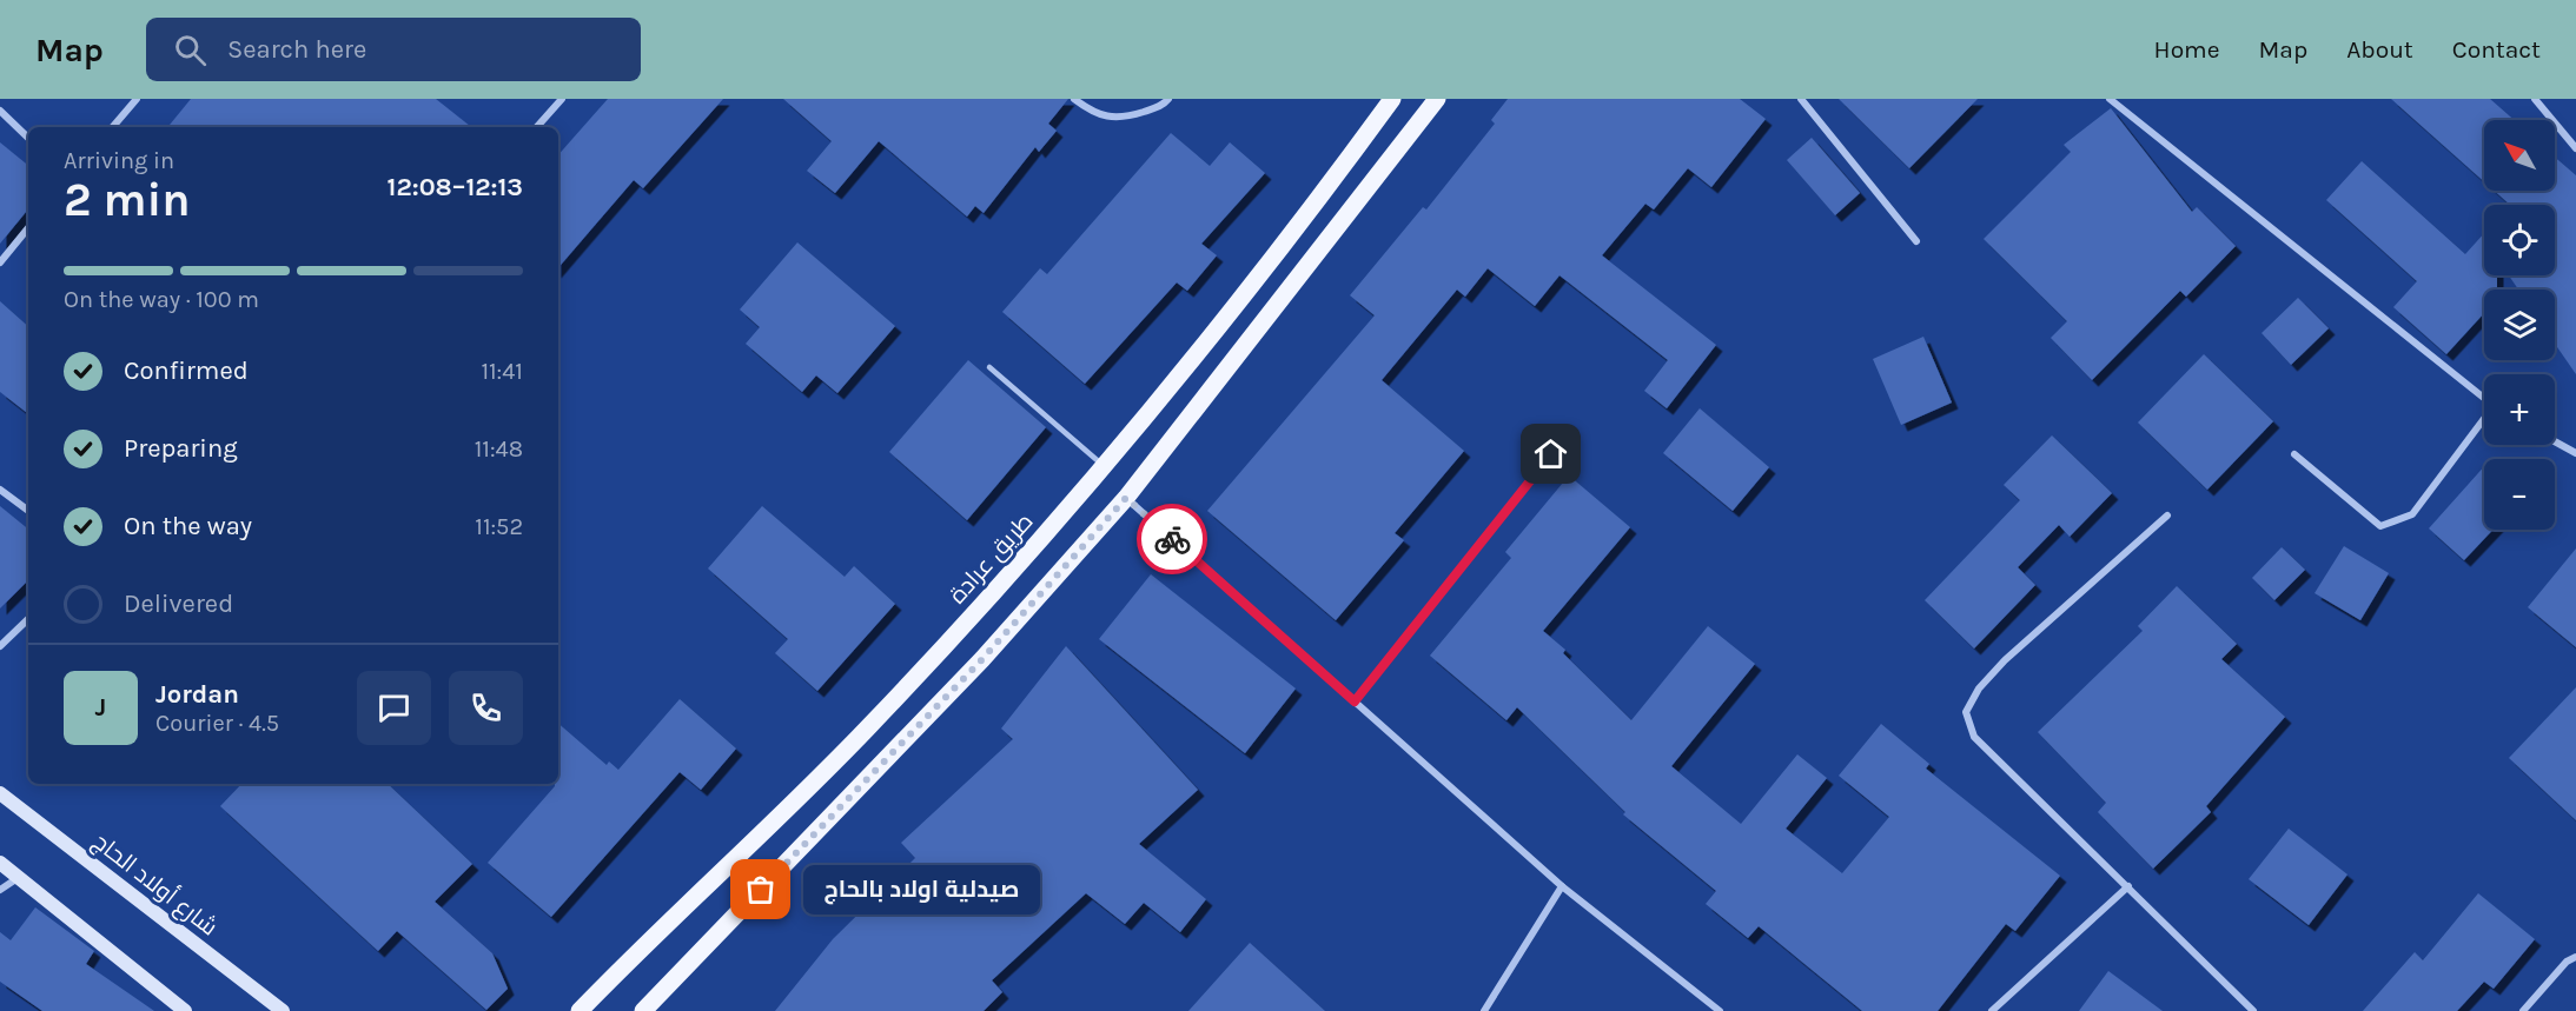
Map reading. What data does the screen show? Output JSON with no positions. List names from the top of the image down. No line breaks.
{"streets":{"main road":["طريق عرادة","شارع أولاد الحاج"]},"places":["صيدلية اولاد بالحاج"],"north":"top left","page":{"header":"Map","search":"Search here","nav":["Home","Map","About","Contact"],"map_buttons":["+","−"],"heading":["2 min","Arriving in","12:08–12:13"],"panel":["Jordan","Courier · 4.5"],"bar":"On the way · 100 m","list":[["Confirmed","11:41"],["Preparing","11:48"],["On the way","11:52"],"Delivered"],"round":"J","bubble":"صيدلية اولاد بالحاج"}}
